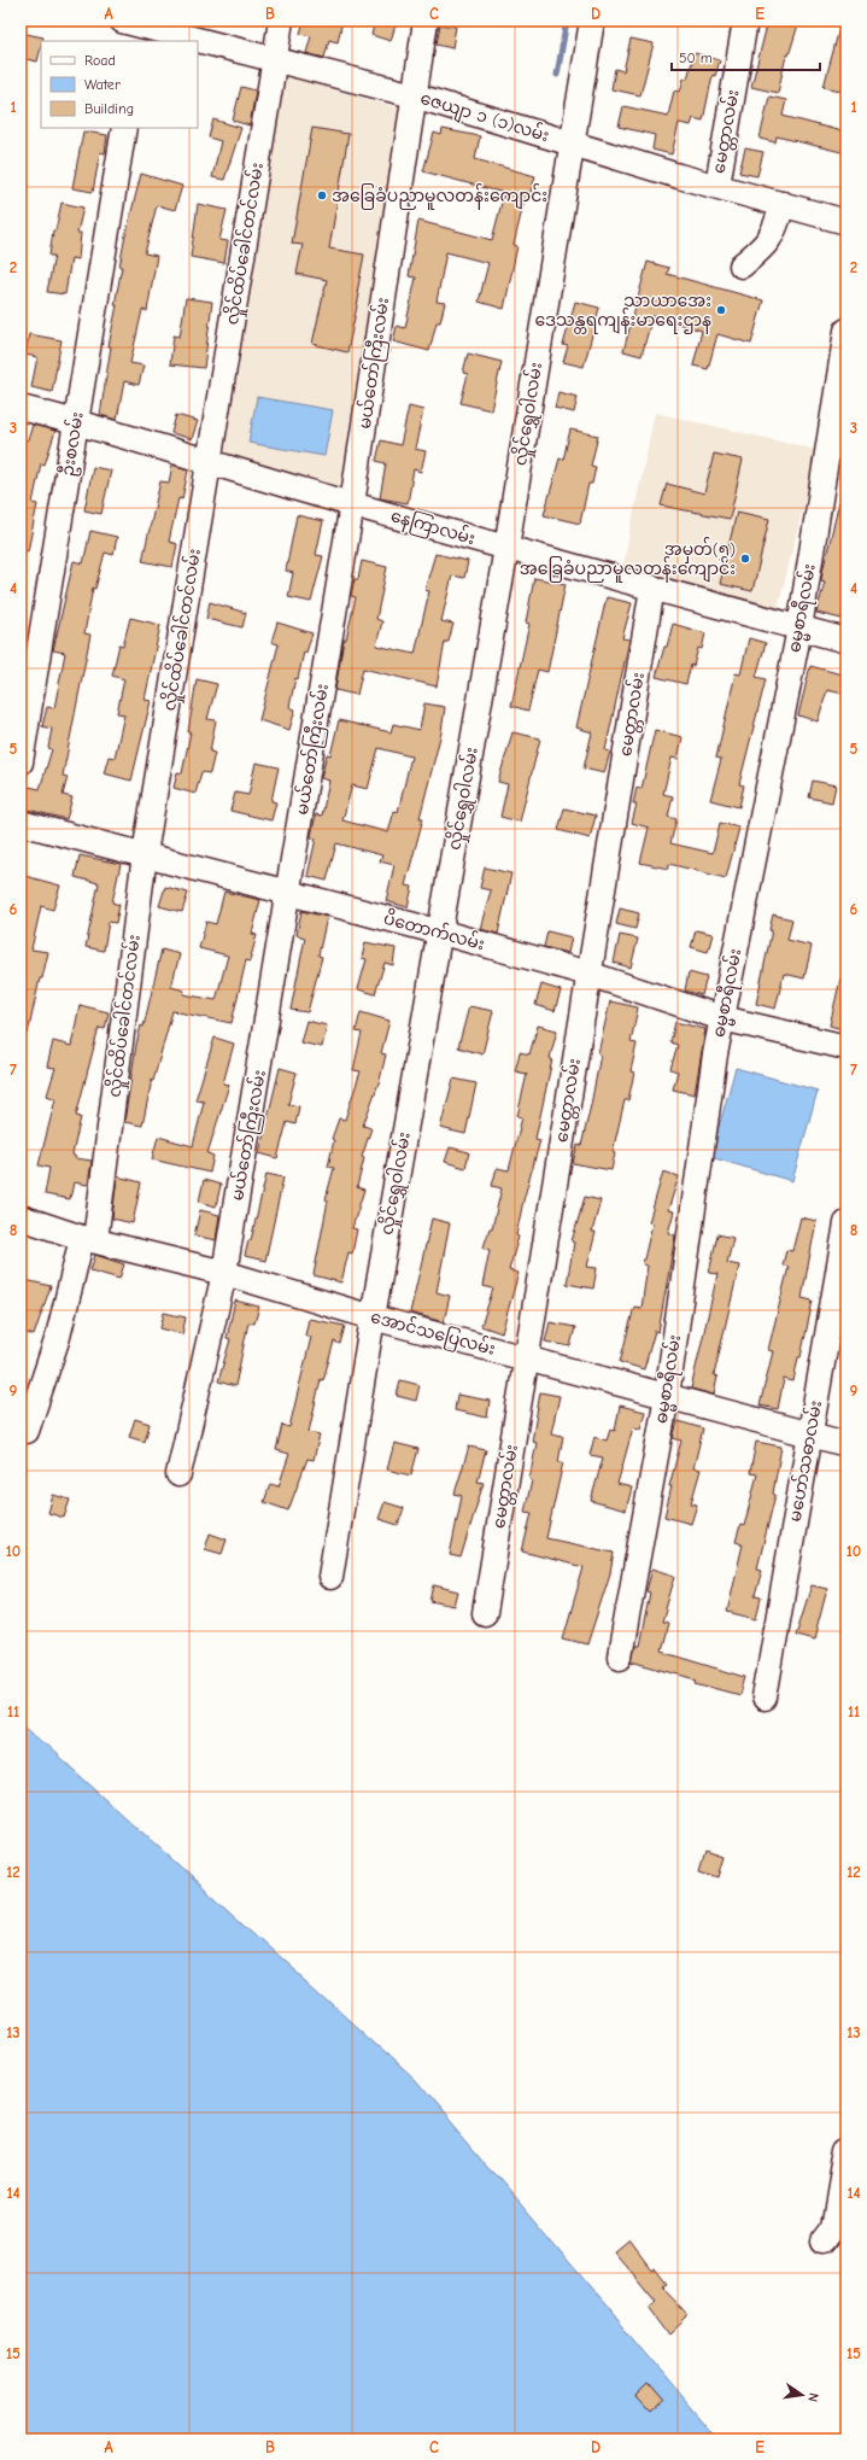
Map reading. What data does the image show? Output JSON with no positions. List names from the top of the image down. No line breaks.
{"streets":{"street":["ဇေယျာ ၁ (၁)လမ်း","မေတ္တာလမ်း","လှိုင်ထိပ်ခေါင်တင်လမ်း","မယ်တော်ကြီးလမ်း","လှိုင်ရွှေဝါလမ်း","ဦးစလမ်း","နေကြာလမ်း","ဓမ္မစာရီလမ်း","ပိတောက်လမ်း","အောင်သပြေလမ်း","မဟော်သဓာလမ်း"]},"crossings":[["ဇေယျာ ၁ (၁)လမ်း","မေတ္တာလမ်း"],["ဇေယျာ ၁ (၁)လမ်း","လှိုင်ထိပ်ခေါင်တင်လမ်း"],["ဇေယျာ ၁ (၁)လမ်း","မယ်တော်ကြီးလမ်း"],["ဇေယျာ ၁ (၁)လမ်း","လှိုင်ရွှေဝါလမ်း"],["မေတ္တာလမ်း","နေကြာလမ်း"],["မေတ္တာလမ်း","ပိတောက်လမ်း"],["မေတ္တာလမ်း","အောင်သပြေလမ်း"],["လှိုင်ထိပ်ခေါင်တင်လမ်း","နေကြာလမ်း"],["လှိုင်ထိပ်ခေါင်တင်လမ်း","ပိတောက်လမ်း"],["လှိုင်ထိပ်ခေါင်တင်လမ်း","အောင်သပြေလမ်း"],["မယ်တော်ကြီးလမ်း","နေကြာလမ်း"],["မယ်တော်ကြီးလမ်း","ပိတောက်လမ်း"],["မယ်တော်ကြီးလမ်း","အောင်သပြေလမ်း"],["လှိုင်ရွှေဝါလမ်း","နေကြာလမ်း"],["လှိုင်ရွှေဝါလမ်း","ပိတောက်လမ်း"],["လှိုင်ရွှေဝါလမ်း","အောင်သပြေလမ်း"],["ဦးစလမ်း","နေကြာလမ်း"],["နေကြာလမ်း","ဓမ္မစာရီလမ်း"],["ဓမ္မစာရီလမ်း","ပိတောက်လမ်း"],["ဓမ္မစာရီလမ်း","အောင်သပြေလမ်း"],["အောင်သပြေလမ်း","မဟော်သဓာလမ်း"]],"places":["အခြေခံပညာမူလတန်းကျောင်း","သာယာအေး ဒေသန္တရကျန်းမာရေးဌာန","အမှတ်(၅) အခြေခံပညာမူလတန်းကျောင်း"],"legend":["Road","Water","Building"],"scale_bar":"50 m","north":"right","grid":{"columns":["A","B","C","D","E"],"rows":["1","2","3","4","5","6","7","8","9","10","11","12","13","14","15"]}}
